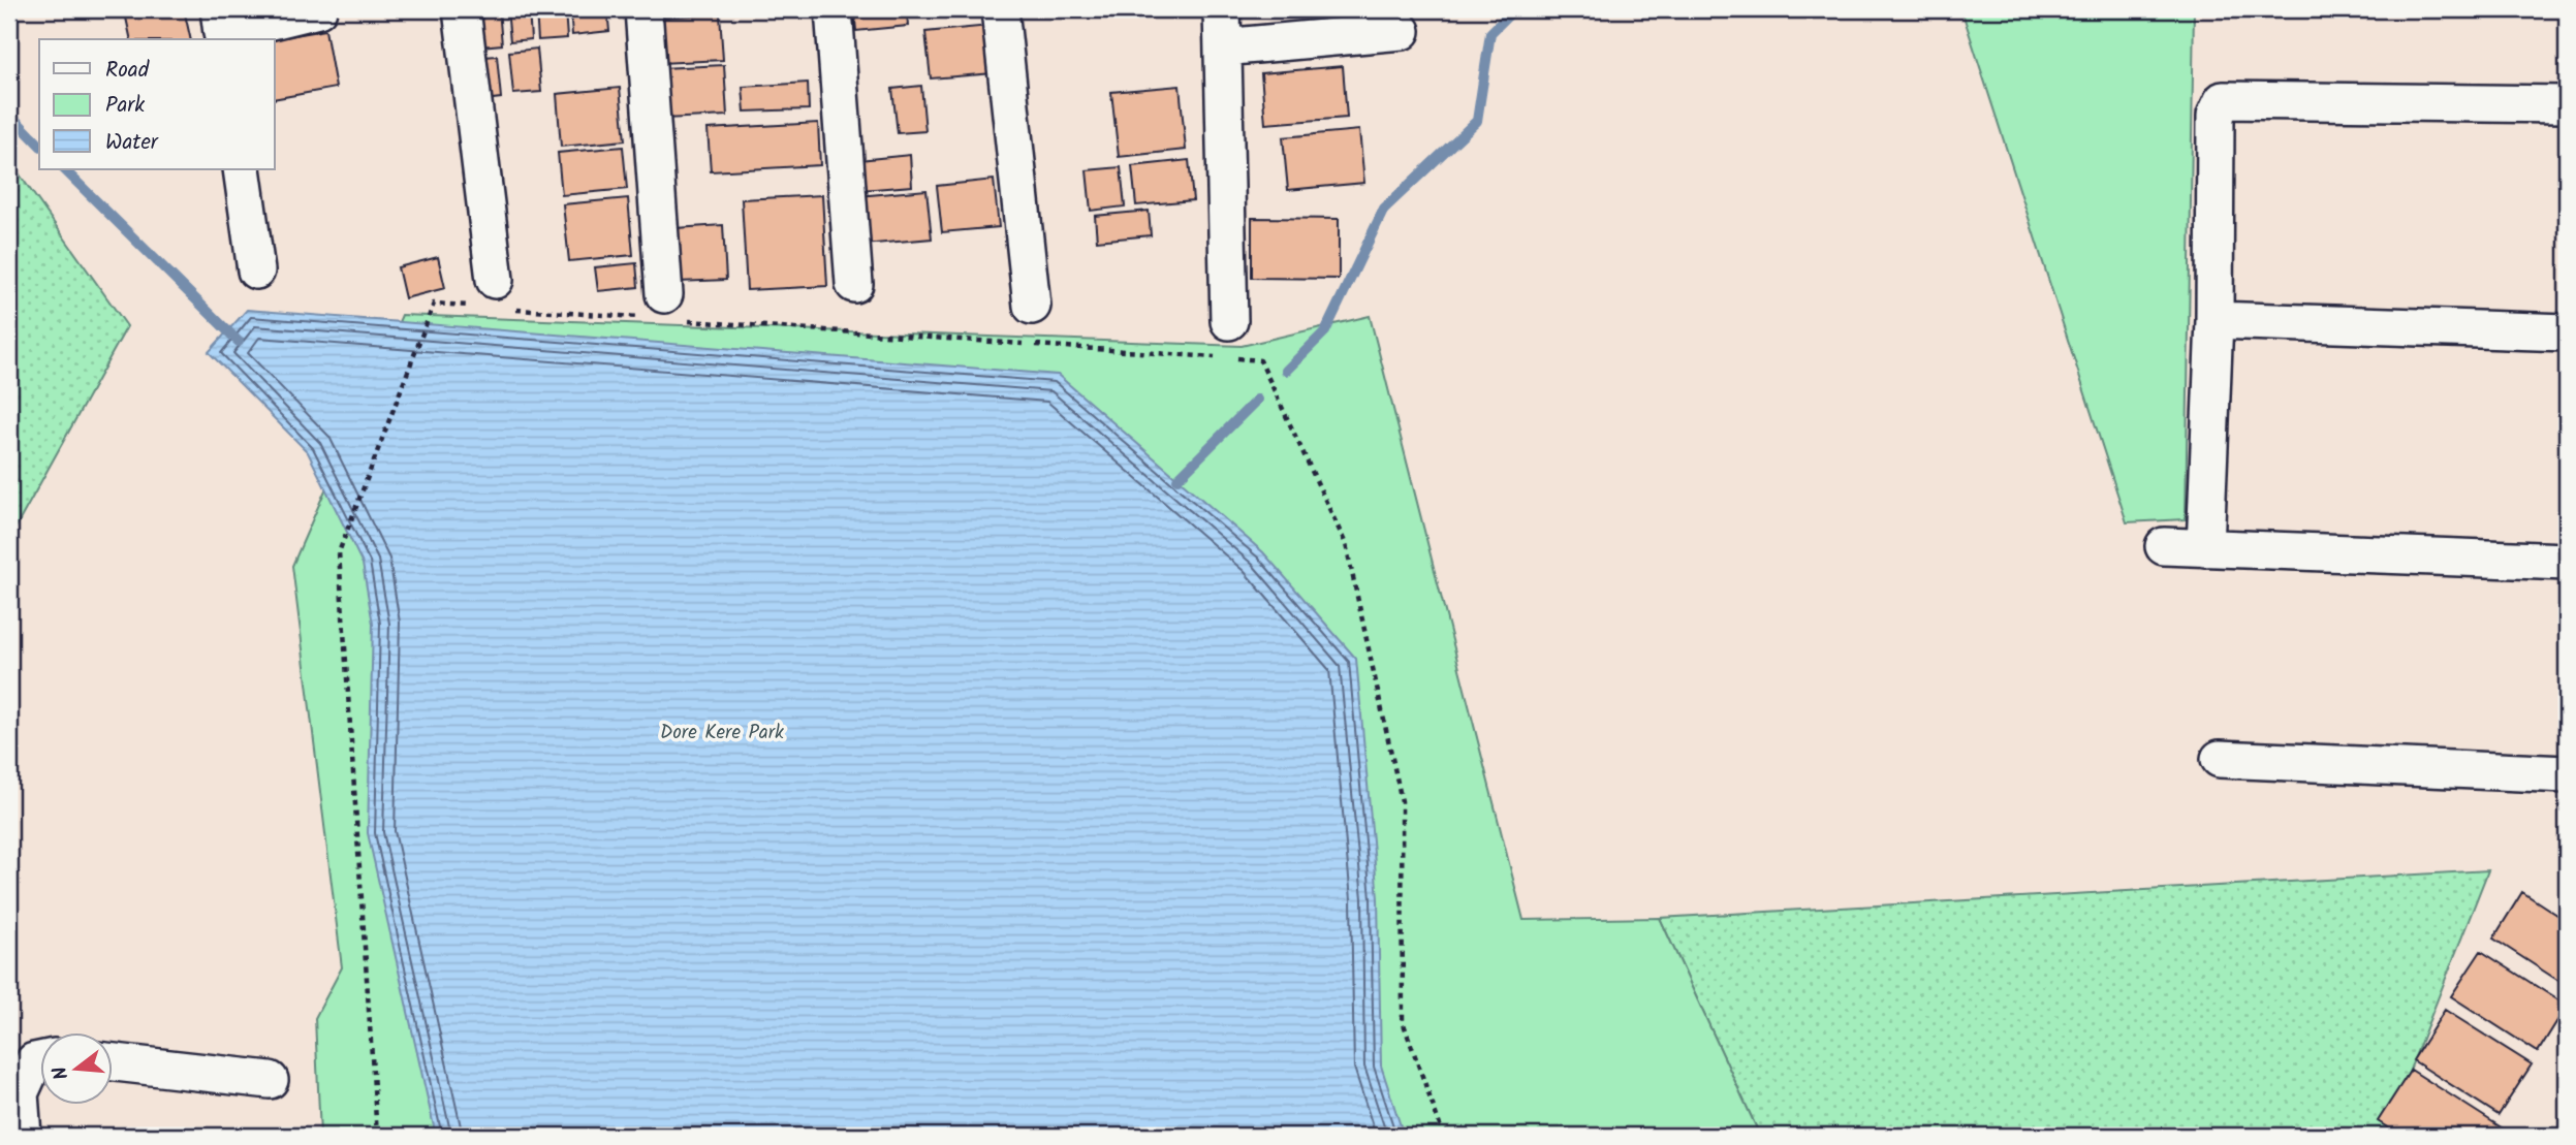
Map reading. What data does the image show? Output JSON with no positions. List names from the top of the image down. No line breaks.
{"parks":["Dore Kere Park"],"legend":["Road","Park","Water"],"north":"left"}
